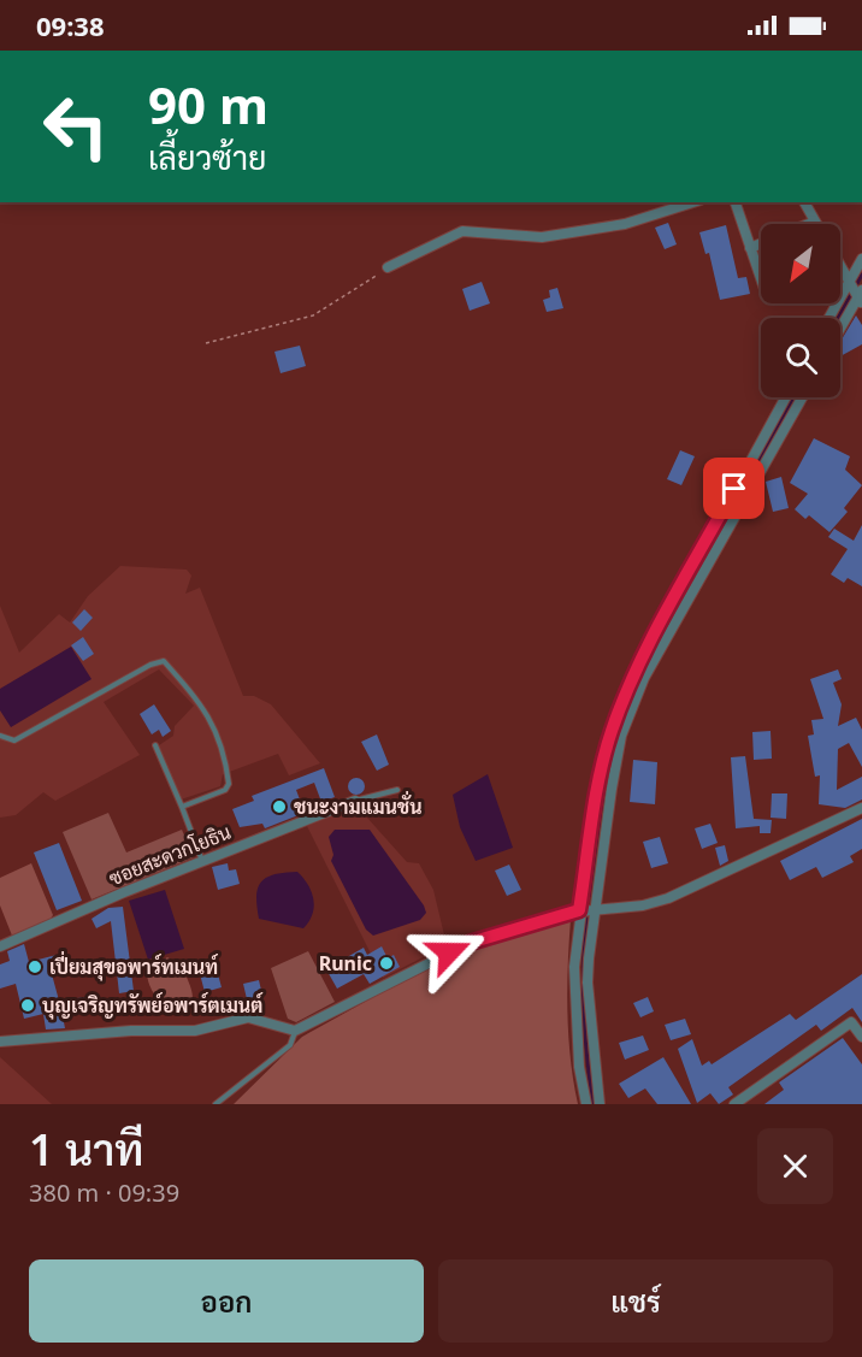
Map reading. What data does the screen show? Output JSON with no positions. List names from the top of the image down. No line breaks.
{"streets":{"street":["ซอยสะดวกโยธิน"]},"places":["ชนะงามแมนชั่น","Runic","เปี่ยมสุขอพาร์ทเมนท์","บุญเจริญทรัพย์อพาร์ตเมนต์"],"north":"bottom left","page":{"status":"09:38","turn":["90 m","เลี้ยวซ้าย"],"heading":["1 นาที","380 m · 09:39"],"buttons":["ออก","แชร์"]}}
